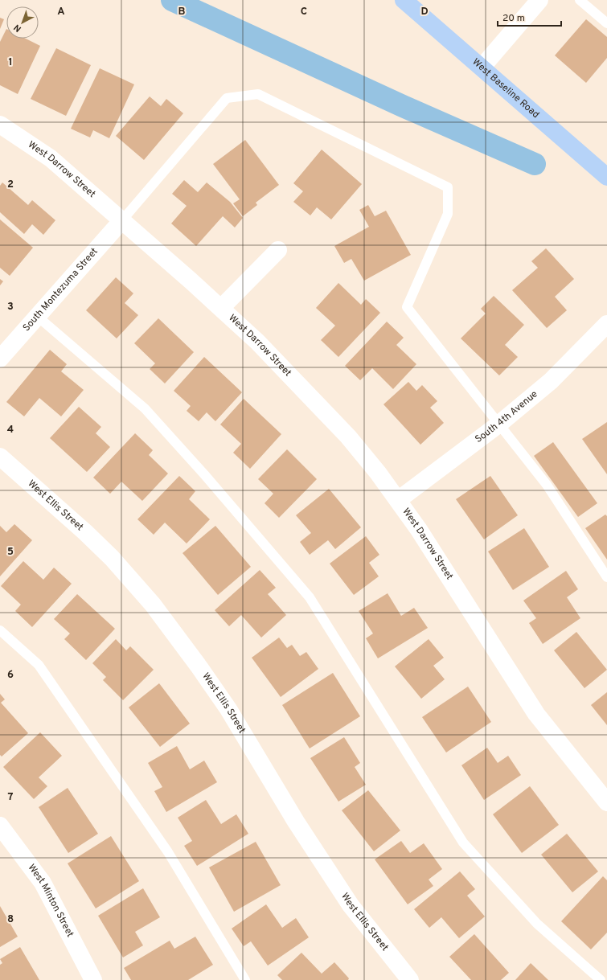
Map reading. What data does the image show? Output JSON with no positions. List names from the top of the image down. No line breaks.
{"streets":{"main road":["West Baseline Road"],"street":["West Darrow Street","South Montezuma Street","South 4th Avenue","West Ellis Street","West Minton Street"]},"crossings":[["West Darrow Street","South Montezuma Street"],["West Darrow Street","South 4th Avenue"]],"scale_bar":"20 m","north":"bottom left","grid":{"columns":["A","B","C","D"],"rows":["1","2","3","4","5","6","7","8"]}}
